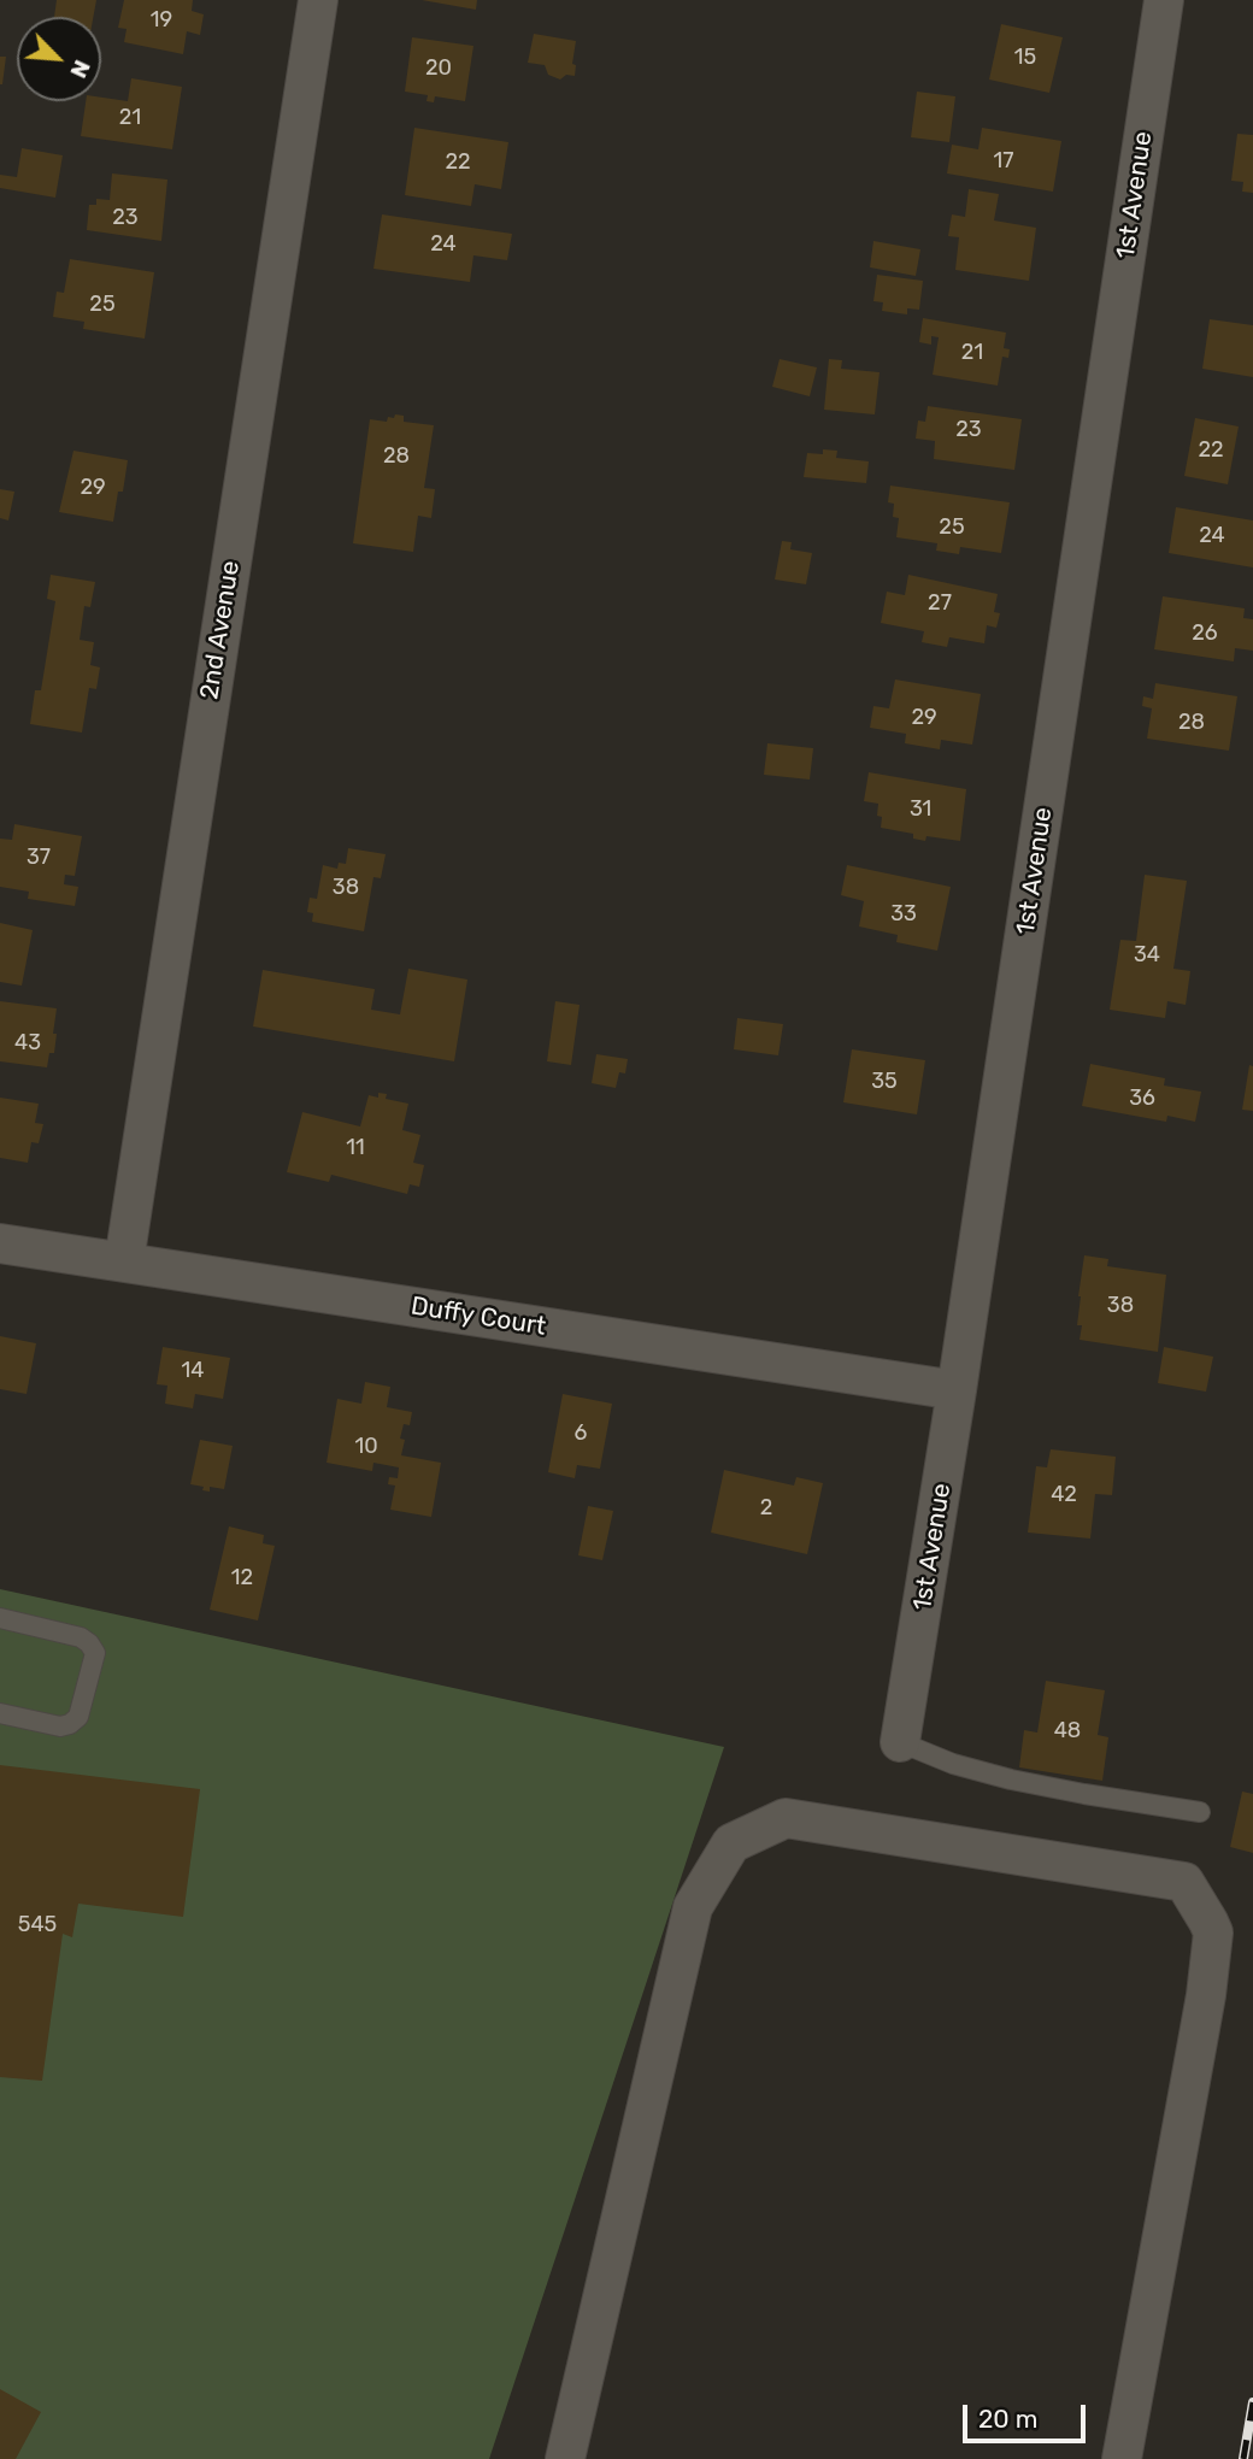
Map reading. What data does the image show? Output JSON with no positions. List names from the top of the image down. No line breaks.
{"streets":{"street":["1st Avenue","2nd Avenue","Duffy Court"]},"crossings":[["1st Avenue","Duffy Court"],["2nd Avenue","Duffy Court"]],"house_numbers":["19","15","20","21","17","22","23","24","25","21","23","22","28","29","25","24","27","26","29","28","31","37","38","33","34","43","35","36","11","38","14","6","10","42","2","12","48","545"],"scale_bar":"20 m","north":"bottom right"}
